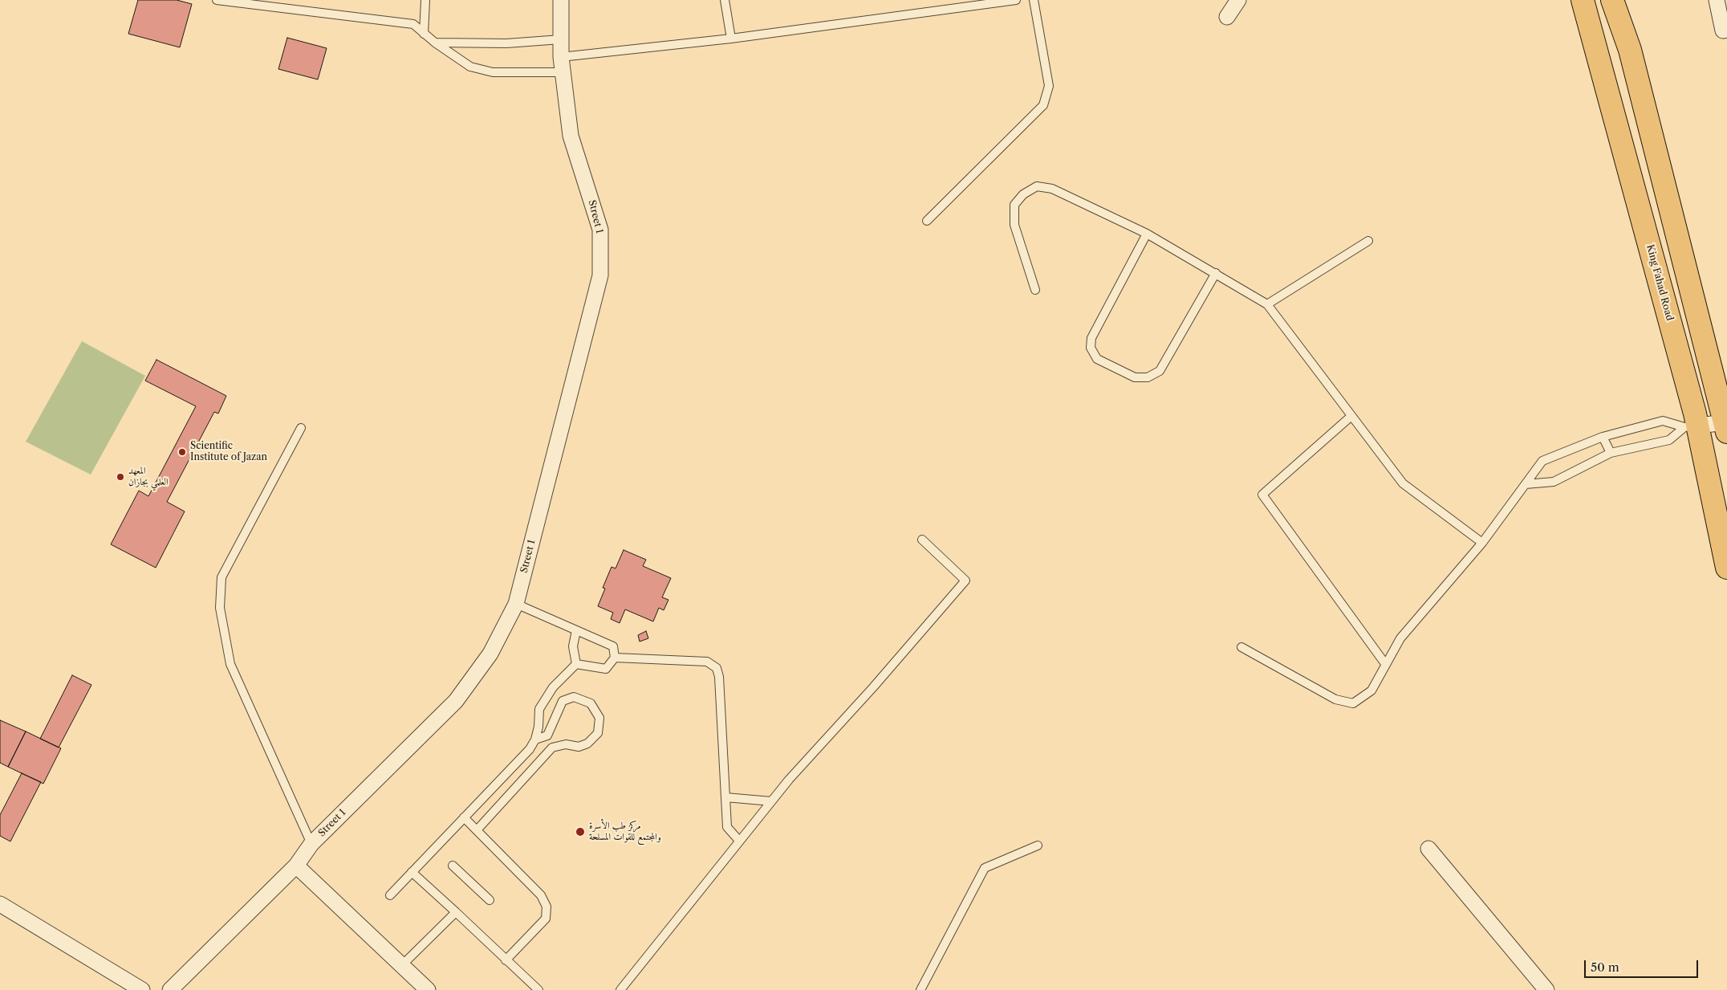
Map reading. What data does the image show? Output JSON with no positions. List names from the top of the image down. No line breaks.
{"streets":{"main road":["King Fahad Road"],"street":["Street 1"]},"places":["Scientific Institute of Jazan","المعهد العلمي بجازان","مركز طب الأسرة والمجتمع للقوات المسلحة"],"scale_bar":"50 m"}
